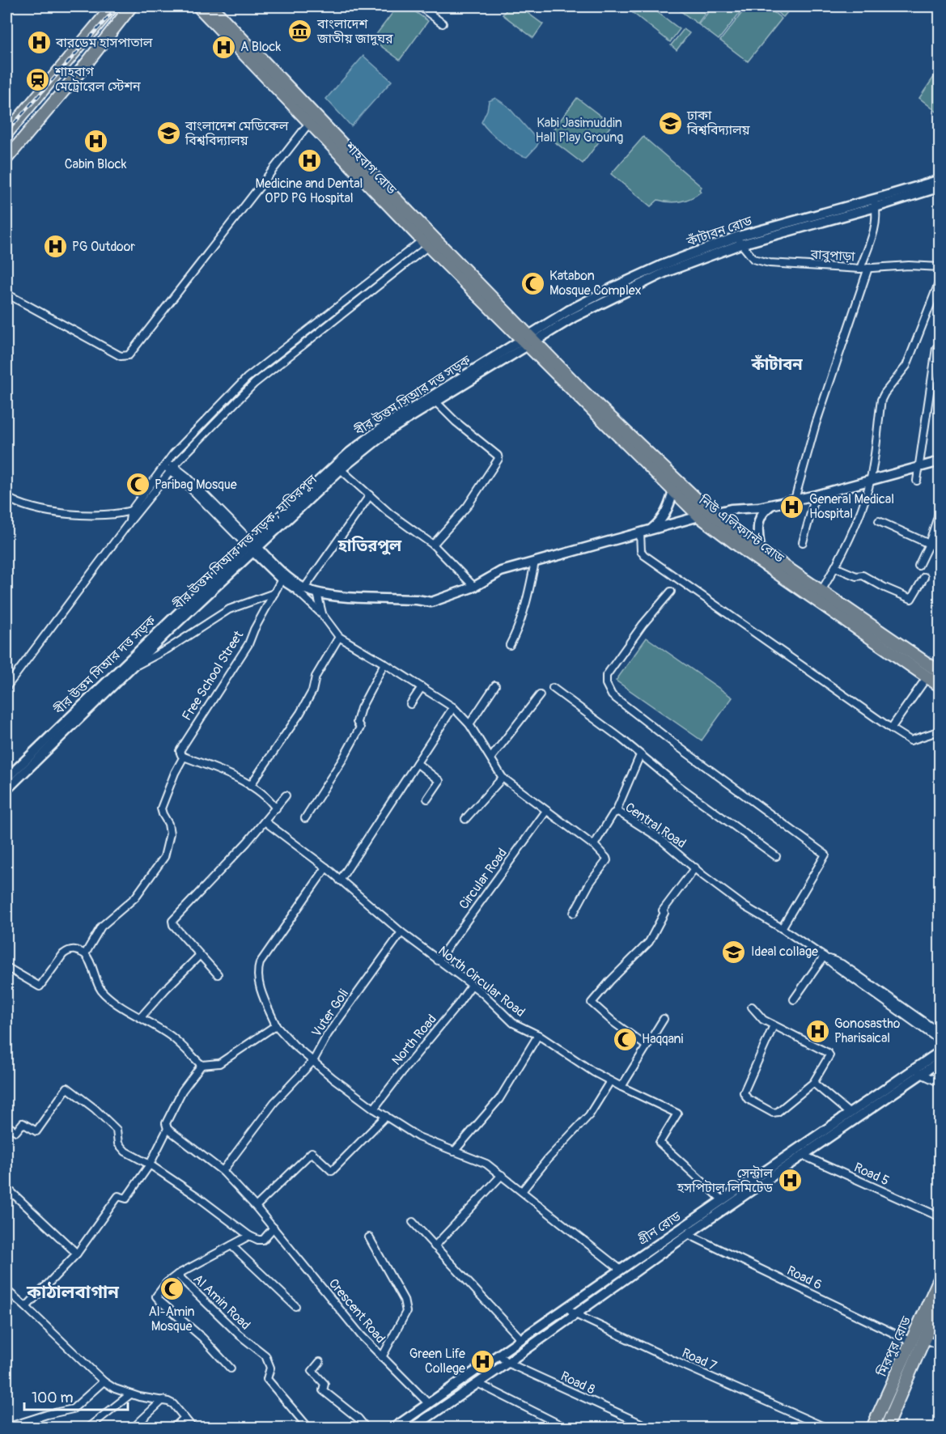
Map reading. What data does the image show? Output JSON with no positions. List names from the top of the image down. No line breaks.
{"streets":{"highway":["শাহবাগ রোড","নিউ এলিফ্যান্ট রোড","মিরপুর রোড"],"main road":["কাঁটাবন রোড","বীর উত্তম সিআর দত্ত সড়ক","বীর উত্তম সিআর দত্ত সড়ক, হাতিরপুল","গ্রীন রোড"],"street":["বাবুপাড়া","Free School Street","Central Road","Circular Road","North Circular Road","Vuter Goli","North Road","Road 5","Road 6","Al Amin Road","Crescent Road","Road 7","Road 8"]},"crossings":[["শাহবাগ রোড","কাঁটাবন রোড"],["শাহবাগ রোড","বীর উত্তম সিআর দত্ত সড়ক"],["শাহবাগ রোড","নিউ এলিফ্যান্ট রোড"],["শাহবাগ রোড","বীর উত্তম সিআর দত্ত সড়ক, হাতিরপুল"],["কাঁটাবন রোড","বাবুপাড়া"],["কাঁটাবন রোড","বীর উত্তম সিআর দত্ত সড়ক"],["কাঁটাবন রোড","নিউ এলিফ্যান্ট রোড"],["কাঁটাবন রোড","বীর উত্তম সিআর দত্ত সড়ক, হাতিরপুল"],["বীর উত্তম সিআর দত্ত সড়ক","নিউ এলিফ্যান্ট রোড"],["বীর উত্তম সিআর দত্ত সড়ক","বীর উত্তম সিআর দত্ত সড়ক, হাতিরপুল"],["নিউ এলিফ্যান্ট রোড","বীর উত্তম সিআর দত্ত সড়ক, হাতিরপুল"],["Circular Road","North Circular Road"],["North Circular Road","Vuter Goli"],["North Circular Road","North Road"],["North Circular Road","গ্রীন রোড"],["Vuter Goli","Crescent Road"],["Road 5","গ্রীন রোড"],["গ্রীন রোড","Road 6"],["গ্রীন রোড","Crescent Road"],["গ্রীন রোড","Road 7"],["গ্রীন রোড","Road 8"],["Road 6","মিরপুর রোড"]],"districts":["কাঁটাবন","হাতিরপুল","কাঠালবাগান"],"parks":["Kabi Jasimuddin Hall Play Groung"],"places":{"museum":["বাংলাদেশ জাতীয় জাদুঘর"],"hospital":["বারডেম হাসপাতাল","A Block","Cabin Block","Medicine and Dental OPD PG Hospital","PG Outdoor","General Medical Hospital","Gonosastho Pharisaical","সেন্ট্রাল হসপিটাল লিমিটেড","Green Life College"],"station":["শাহবাগ মেট্রোরেল স্টেশন"],"school or university":["ঢাকা বিশ্ববিদ্যালয়","বাংলাদেশ মেডিকেল বিশ্ববিদ্যালয়","Ideal collage"],"mosque":["Katabon Mosque Complex","Paribag Mosque","Haqqani","Al-Amin Mosque"]},"scale_bar":"100 m"}
